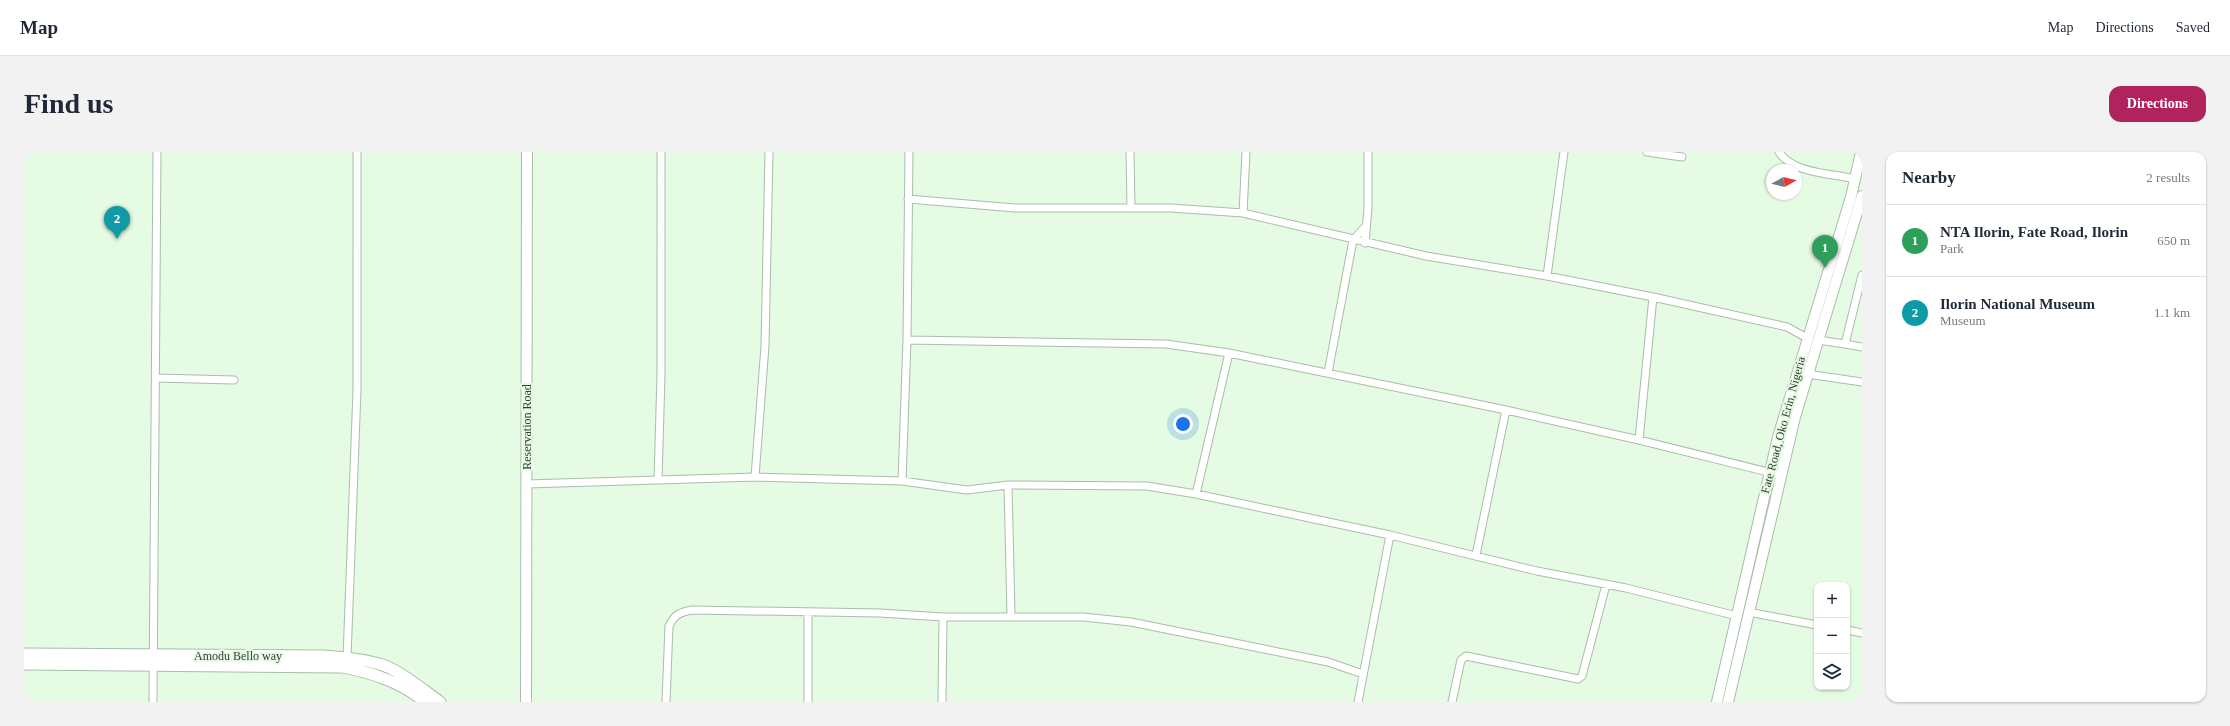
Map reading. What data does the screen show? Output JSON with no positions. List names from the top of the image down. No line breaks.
{"streets":{"main road":["Amodu Bello way"],"street":["Fate Road, Oko Erin, Nigeria","Reservation Road"]},"north":"right","page":{"header":"Map","nav":["Map","Directions","Saved"],"buttons":"Directions","title":"Find us","heading":["Nearby","2 results"],"list":[{"mark":"1","name":"NTA Ilorin, Fate Road, Ilorin","note":"Park","value":"650 m"},{"mark":"2","name":"Ilorin National Museum","note":"Museum","value":"1.1 km"}],"pins":["2","1"],"map_buttons":["+","−"]}}
